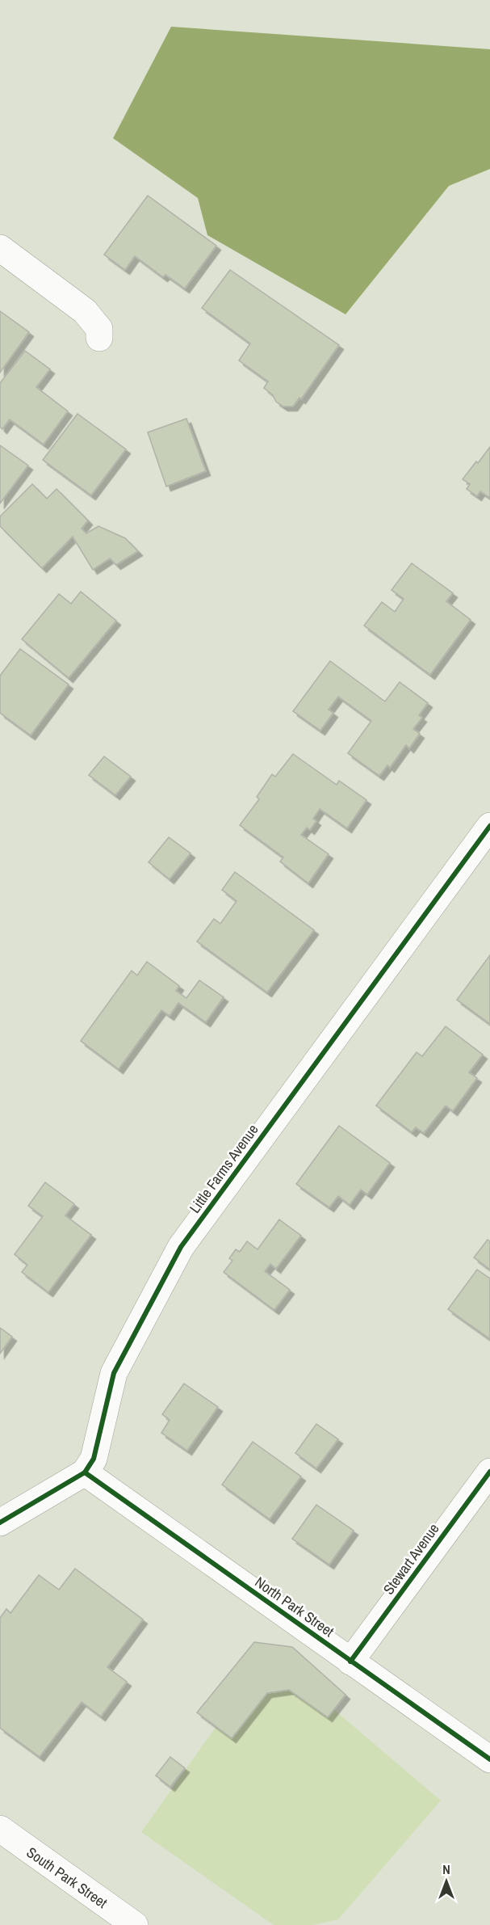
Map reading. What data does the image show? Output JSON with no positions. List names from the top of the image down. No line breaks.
{"streets":{"street":["Little Farms Avenue","Stewart Avenue","North Park Street","South Park Street"]},"crossings":[["Little Farms Avenue","North Park Street"],["Stewart Avenue","North Park Street"]],"north":"top"}
